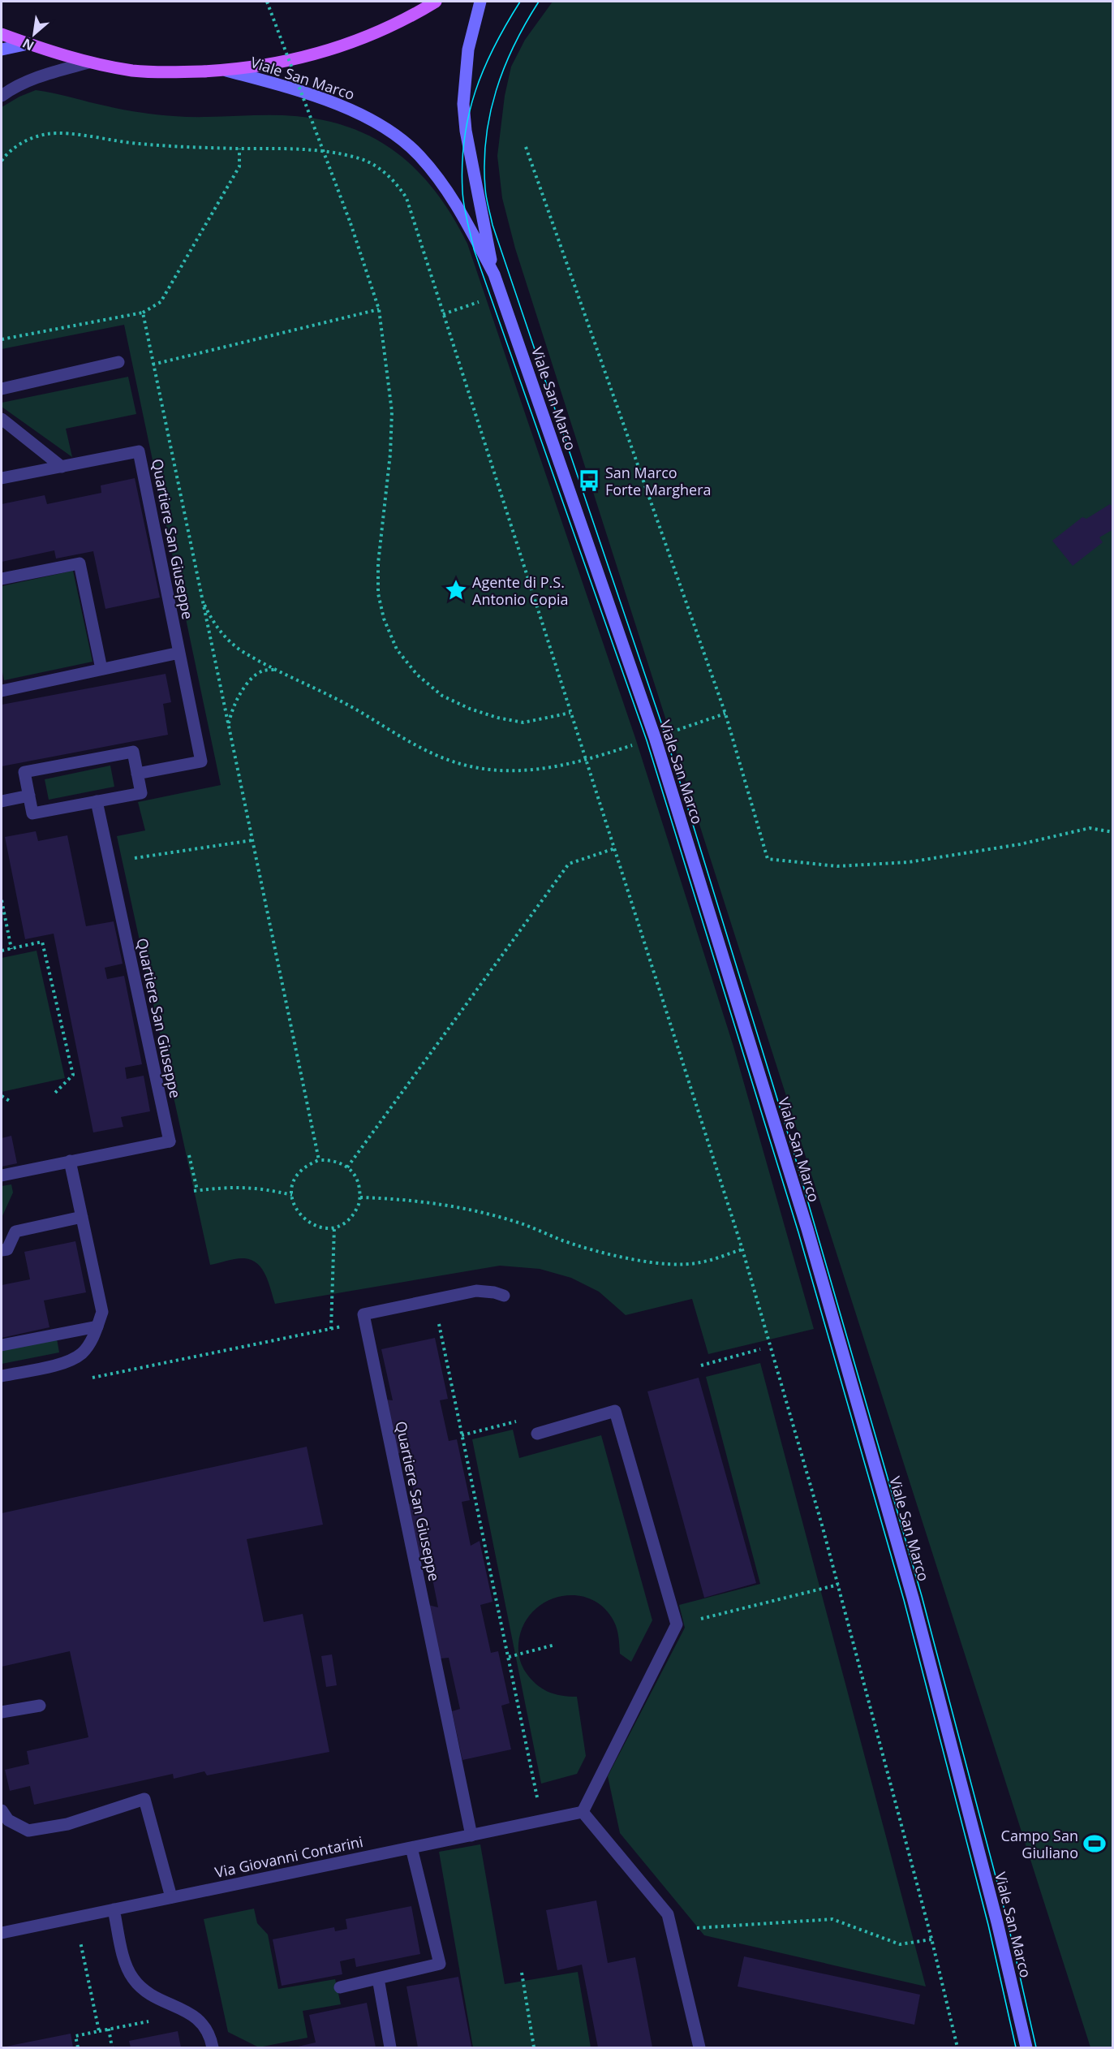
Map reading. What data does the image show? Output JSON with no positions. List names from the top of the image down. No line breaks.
{"streets":{"street":["Viale San Marco","Quartiere San Giuseppe","Via Giovanni Contarini"]},"crossings":[["Quartiere San Giuseppe","Via Giovanni Contarini"]],"places":{"bus stop":["San Marco Forte Marghera"],"place":["Agente di P.S. Antonio Copia"],"sports":["Campo San Giuliano"]},"north":"bottom left"}
